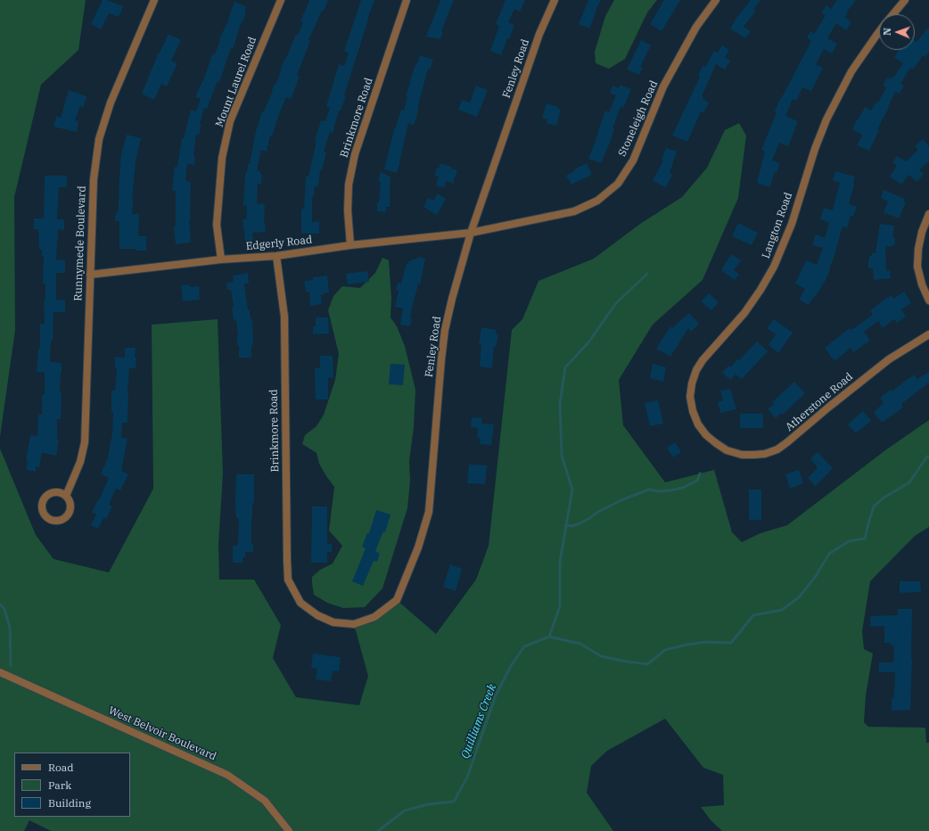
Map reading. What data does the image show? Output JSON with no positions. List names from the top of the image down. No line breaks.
{"streets":{"street":["Fenley Road","Mount Laurel Road","Brinkmore Road","Stoneleigh Road","Langton Road","Runnymede Boulevard","Edgerly Road","Atherstone Road","West Belvoir Boulevard"]},"crossings":[["Fenley Road","Brinkmore Road"],["Fenley Road","Stoneleigh Road"],["Fenley Road","Edgerly Road"],["Mount Laurel Road","Edgerly Road"],["Brinkmore Road","Edgerly Road"],["Stoneleigh Road","Edgerly Road"],["Langton Road","Atherstone Road"],["Runnymede Boulevard","Edgerly Road"]],"water":["Quilliams Creek"],"legend":["Road","Park","Building"],"north":"left"}
